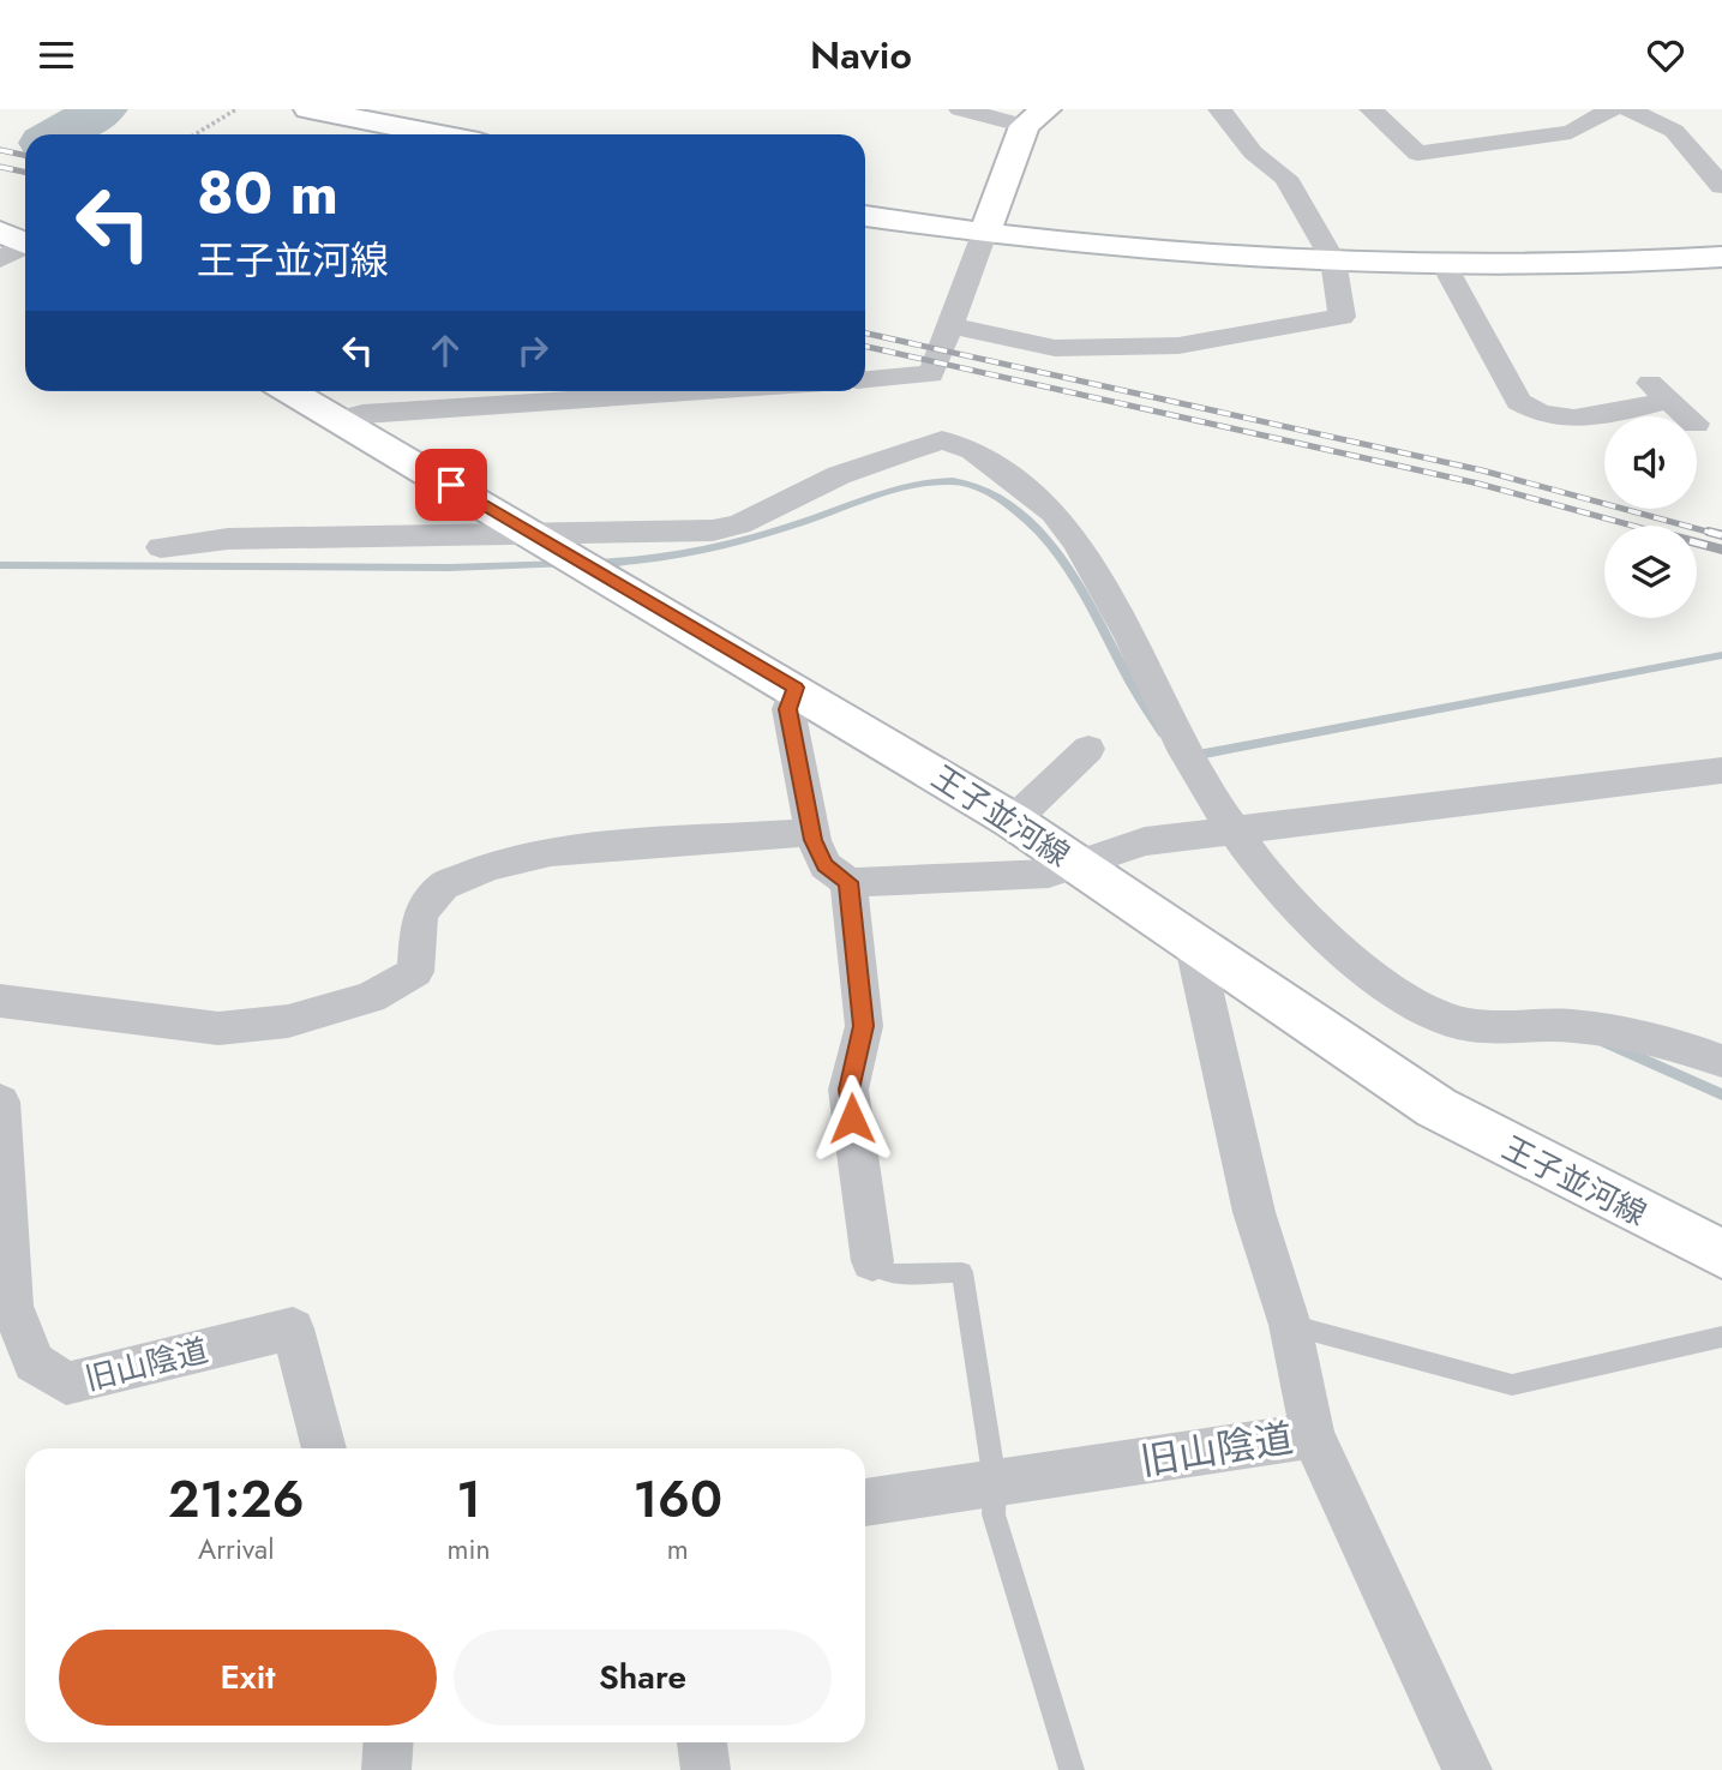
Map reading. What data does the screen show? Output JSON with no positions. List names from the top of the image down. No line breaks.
{"streets":{"main road":["王子並河線"],"street":["旧山陰道"]},"page":{"header":"Navio","turn":["80 m","王子並河線"],"eta":["21:26","Arrival","1","min","160","m"],"buttons":["Exit","Share"]}}
